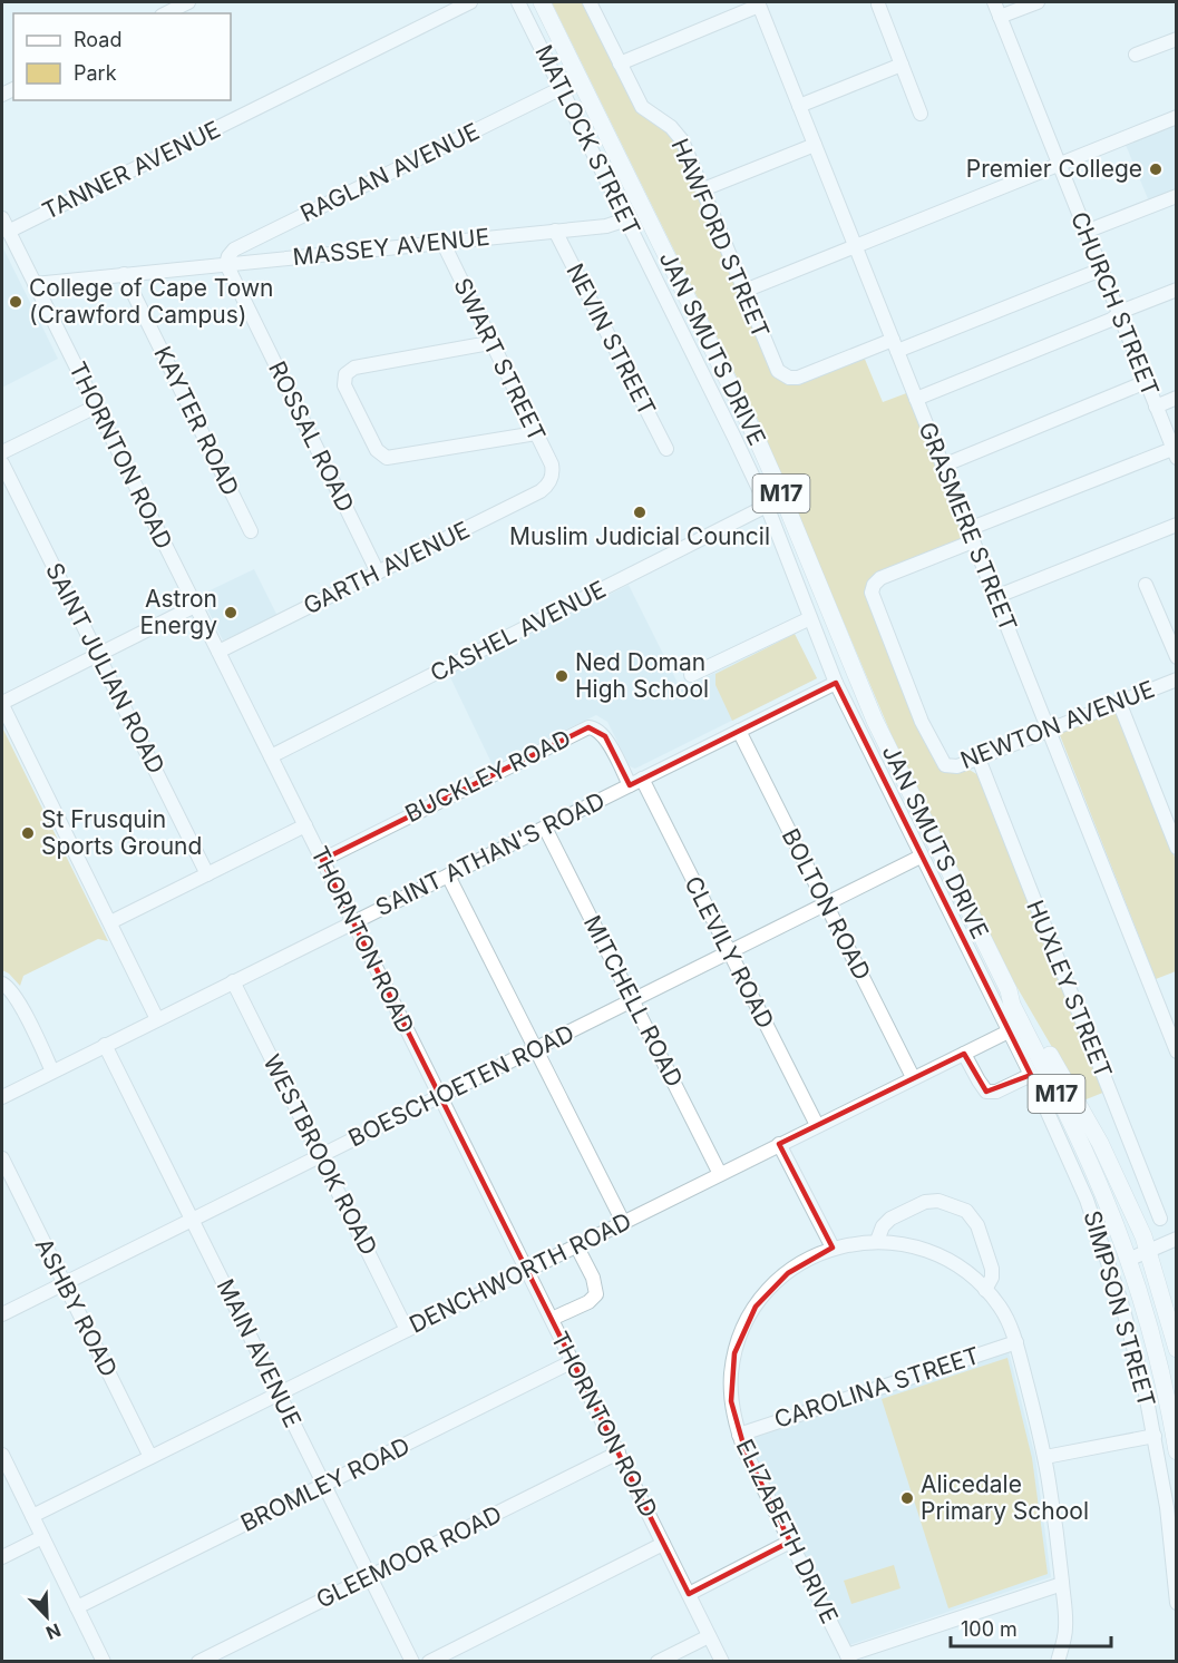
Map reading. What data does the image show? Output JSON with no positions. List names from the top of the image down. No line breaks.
{"streets":{"main road":["JAN SMUTS DRIVE","M17"],"street":["MATLOCK STREET","TANNER AVENUE","RAGLAN AVENUE","HAWFORD STREET","MASSEY AVENUE","CHURCH STREET","NEVIN STREET","SWART STREET","KAYTER ROAD","ROSSAL ROAD","THORNTON ROAD","GRASMERE STREET","GARTH AVENUE","CASHEL AVENUE","SAINT JULIAN ROAD","NEWTON AVENUE","BUCKLEY ROAD","SAINT ATHAN'S ROAD","BOLTON ROAD","CLEVILY ROAD","HUXLEY STREET","MITCHELL ROAD","BOESCHOETEN ROAD","WESTBROOK ROAD","DENCHWORTH ROAD","ASHBY ROAD","SIMPSON STREET","MAIN AVENUE","CAROLINA STREET","BROMLEY ROAD","ELIZABETH DRIVE","GLEEMOOR ROAD"]},"crossings":[["MATLOCK STREET","RAGLAN AVENUE"],["MATLOCK STREET","MASSEY AVENUE"],["MATLOCK STREET","CASHEL AVENUE"],["MATLOCK STREET","SAINT ATHAN'S ROAD"],["MATLOCK STREET","BOESCHOETEN ROAD"],["MATLOCK STREET","SIMPSON STREET"],["TANNER AVENUE","THORNTON ROAD"],["RAGLAN AVENUE","MASSEY AVENUE"],["RAGLAN AVENUE","ROSSAL ROAD"],["HAWFORD STREET","GRASMERE STREET"],["MASSEY AVENUE","NEVIN STREET"],["MASSEY AVENUE","SWART STREET"],["MASSEY AVENUE","KAYTER ROAD"],["MASSEY AVENUE","ROSSAL ROAD"],["MASSEY AVENUE","THORNTON ROAD"],["SWART STREET","GARTH AVENUE"],["ROSSAL ROAD","GARTH AVENUE"],["THORNTON ROAD","GARTH AVENUE"],["THORNTON ROAD","CASHEL AVENUE"],["THORNTON ROAD","BUCKLEY ROAD"],["THORNTON ROAD","SAINT ATHAN'S ROAD"],["THORNTON ROAD","BOESCHOETEN ROAD"],["THORNTON ROAD","DENCHWORTH ROAD"],["THORNTON ROAD","BROMLEY ROAD"],["THORNTON ROAD","GLEEMOOR ROAD"],["GRASMERE STREET","NEWTON AVENUE"],["NEWTON AVENUE","HUXLEY STREET"],["BUCKLEY ROAD","SAINT ATHAN'S ROAD"],["BUCKLEY ROAD","CLEVILY ROAD"],["SAINT ATHAN'S ROAD","BOLTON ROAD"],["SAINT ATHAN'S ROAD","CLEVILY ROAD"],["SAINT ATHAN'S ROAD","MITCHELL ROAD"],["SAINT ATHAN'S ROAD","WESTBROOK ROAD"],["SAINT ATHAN'S ROAD","MAIN AVENUE"],["BOLTON ROAD","BOESCHOETEN ROAD"],["BOLTON ROAD","DENCHWORTH ROAD"],["CLEVILY ROAD","BOESCHOETEN ROAD"],["CLEVILY ROAD","DENCHWORTH ROAD"],["MITCHELL ROAD","BOESCHOETEN ROAD"],["MITCHELL ROAD","DENCHWORTH ROAD"],["BOESCHOETEN ROAD","WESTBROOK ROAD"],["BOESCHOETEN ROAD","ASHBY ROAD"],["BOESCHOETEN ROAD","SIMPSON STREET"],["BOESCHOETEN ROAD","MAIN AVENUE"],["WESTBROOK ROAD","DENCHWORTH ROAD"],["DENCHWORTH ROAD","ASHBY ROAD"],["DENCHWORTH ROAD","SIMPSON STREET"],["DENCHWORTH ROAD","MAIN AVENUE"],["MAIN AVENUE","BROMLEY ROAD"],["MAIN AVENUE","GLEEMOOR ROAD"],["CAROLINA STREET","ELIZABETH DRIVE"]],"places":["Premier College","College of Cape Town (Crawford Campus)","Muslim Judicial Council","Astron Energy","Ned Doman High School","St Frusquin Sports Ground","Alicedale Primary School"],"legend":["Road","Park"],"scale_bar":"100 m","north":"bottom right"}
